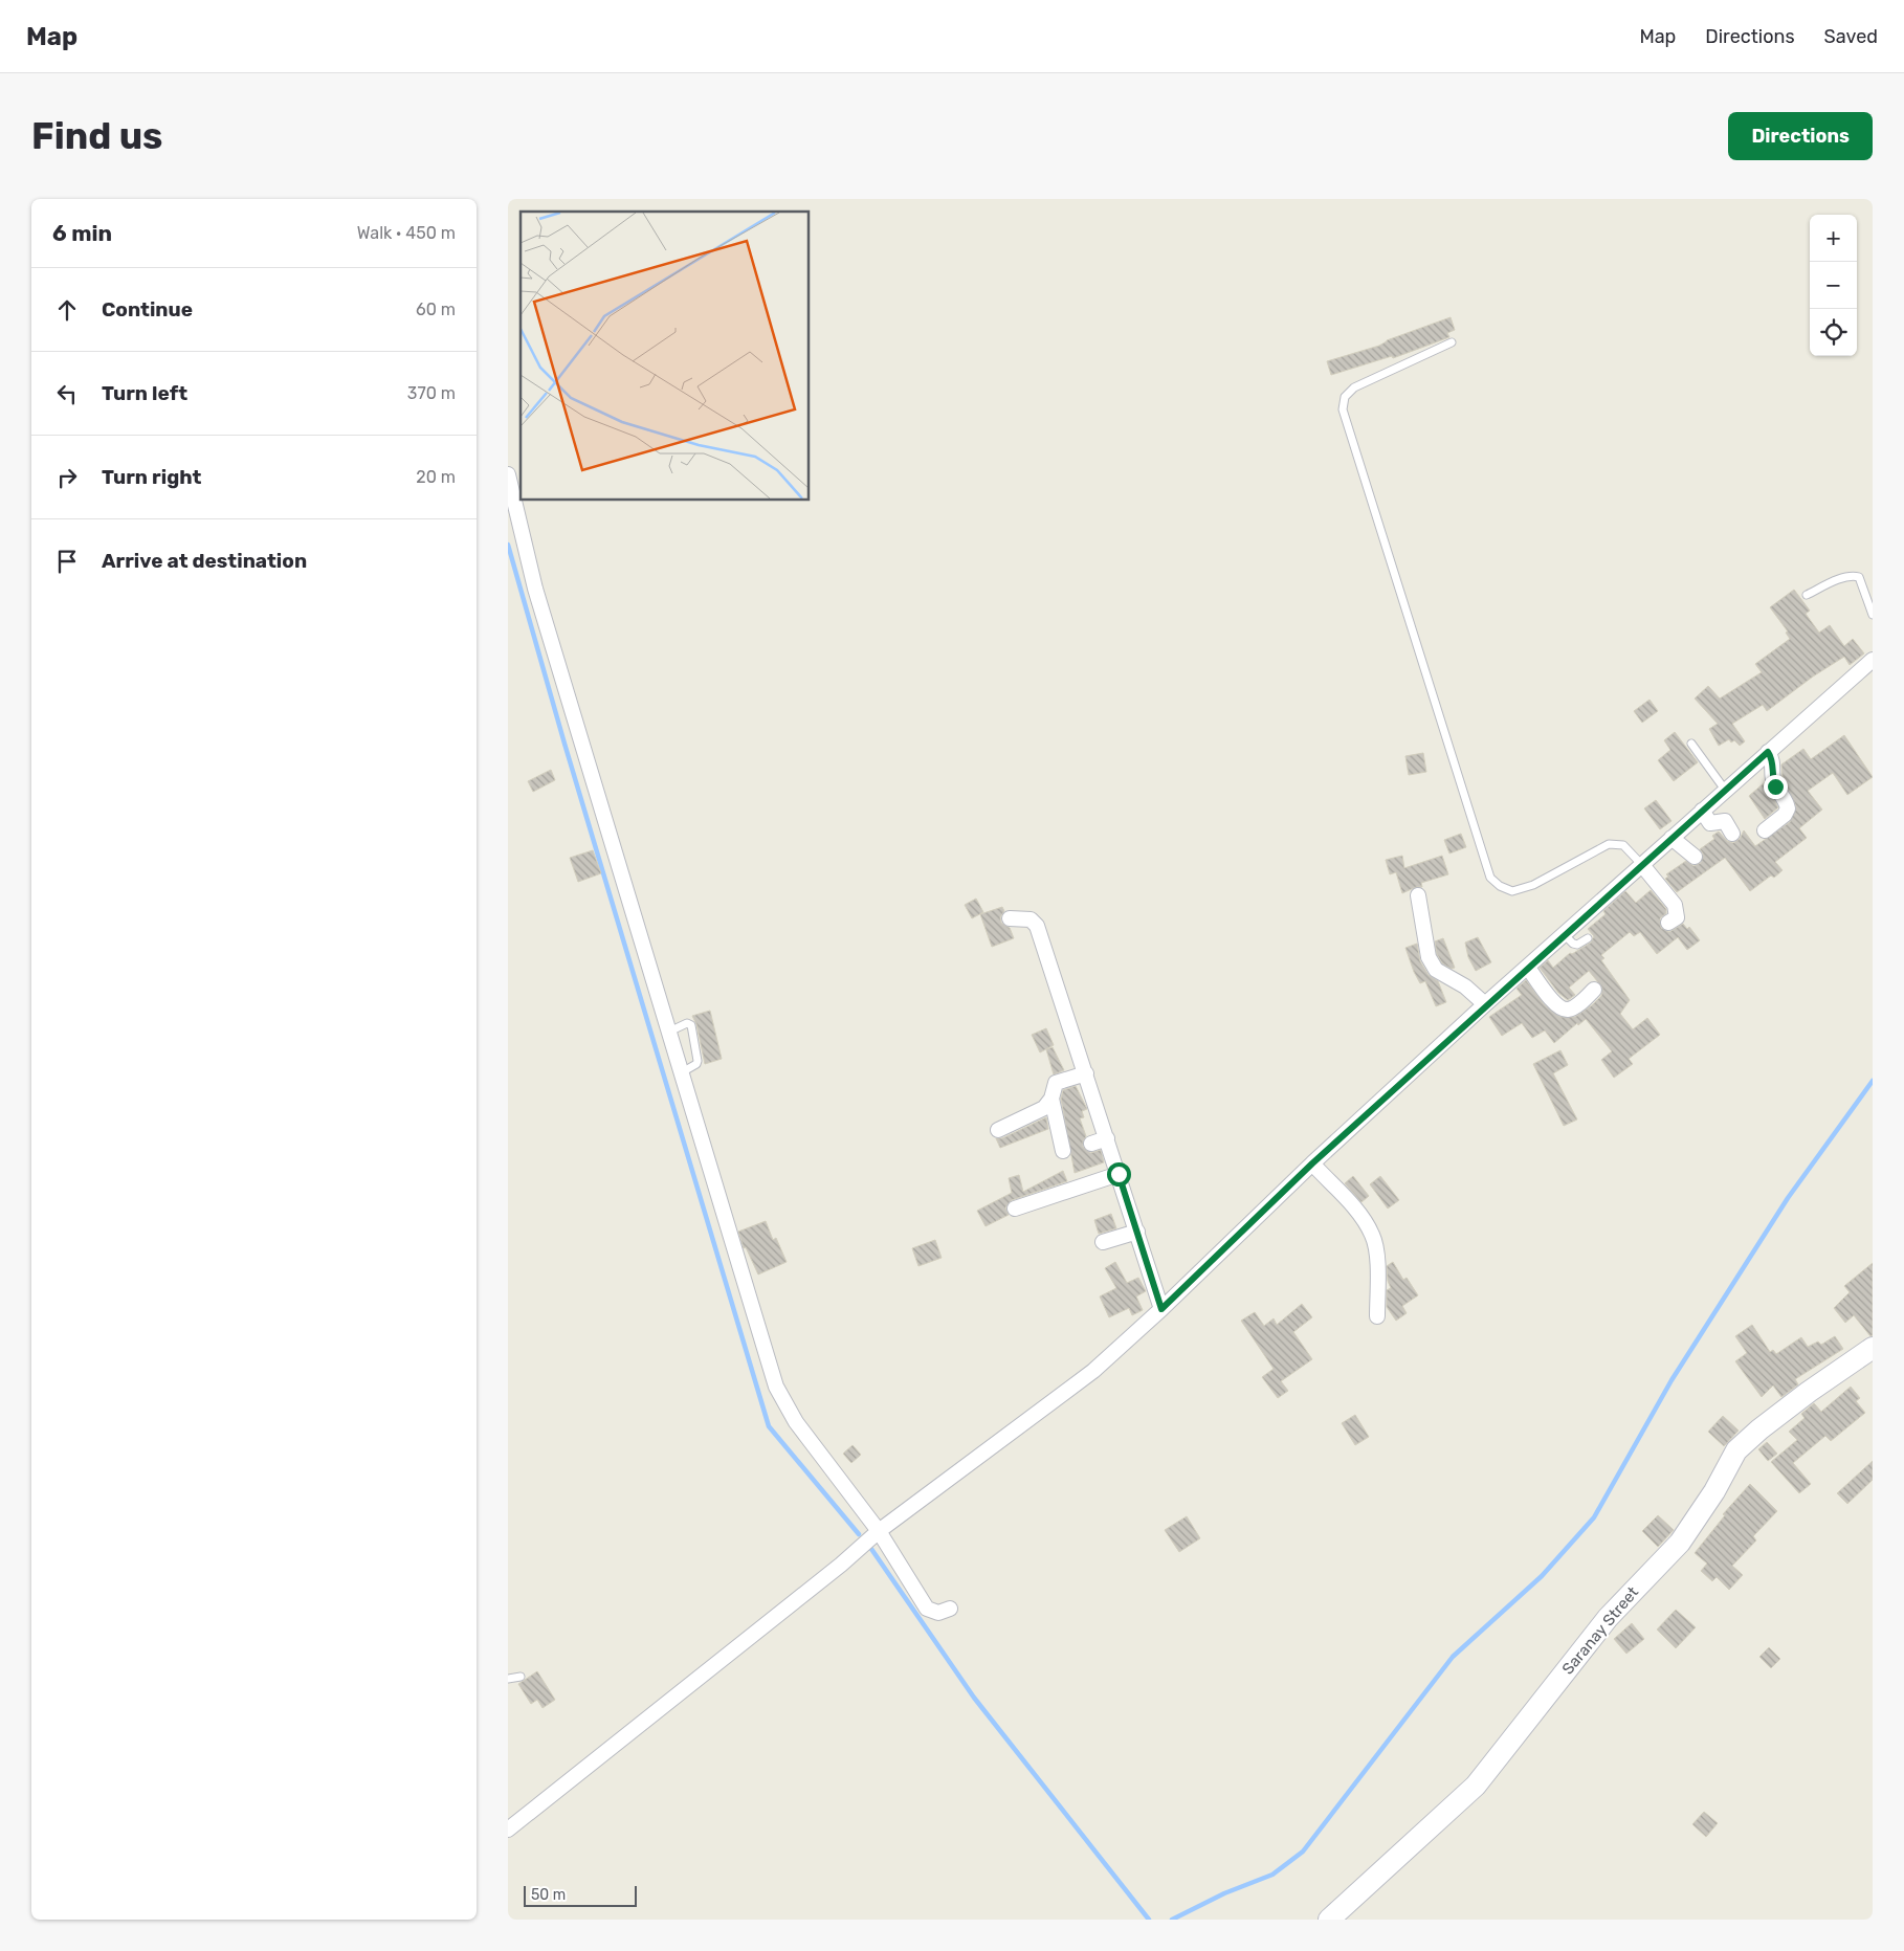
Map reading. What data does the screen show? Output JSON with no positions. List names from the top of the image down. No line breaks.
{"streets":{"street":["Saranay Street"]},"scale_bar":"50 m","page":{"header":"Map","nav":["Map","Directions","Saved"],"buttons":"Directions","title":"Find us","heading":["6 min","Walk · 450 m"],"map_buttons":["+","−"],"list":[["Continue","60 m"],["Turn left","370 m"],["Turn right","20 m"],"Arrive at destination"],"scale":"50 m"}}
